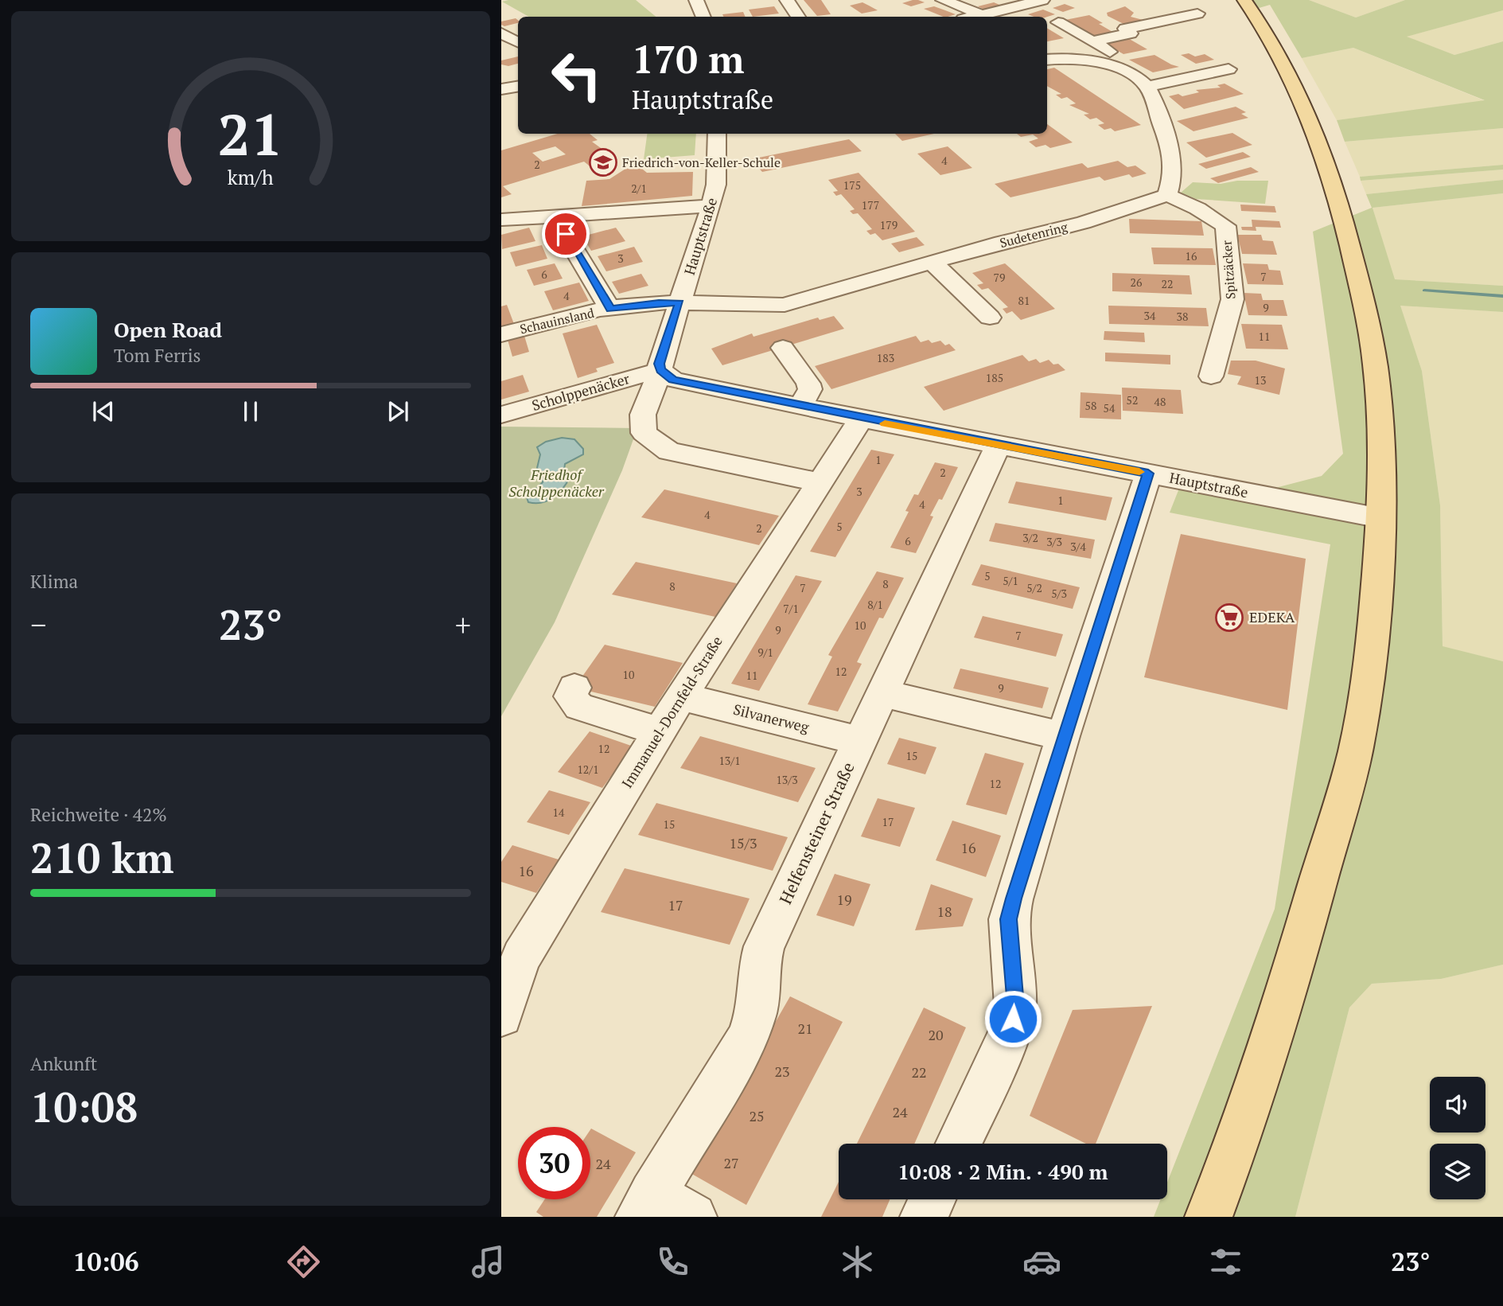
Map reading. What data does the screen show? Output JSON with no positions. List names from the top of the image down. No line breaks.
{"streets":{"street":["Sudetenring","Hauptstraße","Spitzäcker","Schauinsland","Scholppenäcker","Immanuel-Dornfeld-Straße","Silvanerweg","Helfensteiner Straße"]},"crossings":[["Sudetenring","Hauptstraße"],["Sudetenring","Spitzäcker"],["Sudetenring","Schauinsland"],["Hauptstraße","Schauinsland"],["Hauptstraße","Scholppenäcker"],["Hauptstraße","Immanuel-Dornfeld-Straße"],["Hauptstraße","Helfensteiner Straße"],["Immanuel-Dornfeld-Straße","Silvanerweg"],["Silvanerweg","Helfensteiner Straße"]],"parks":["Friedhof Scholppenäcker"],"places":{"school or university":["Friedrich-von-Keller-Schule"],"supermarket":["EDEKA"]},"house_numbers":["4","2","175","2/1","177","179","16","3","6","7","79","26","22","4","81","9","34","38","11","183","185","13","52","48","58","54","1","2","3","1","4","4","5","2","3/2","6","3/3","3/4","5","5/1","8","8","7","5/2","5/3","8/1","7/1","10","9","7","9/1","12","10","11","9","12","15","13/1","12/1","13/3","12","14","17","15","15/3","16","16","19","17","18","21","20","23","22","24","25","27","24"],"page":{"turn":["170 m","Hauptstraße"],"song":["Open Road","Tom Ferris"],"tile":["Klima",["Reichweite · 42%","210 km"],["Ankunft","10:08"]],"heat":["−","23°","+"],"limit":"30","trip":"10:08 · 2 Min. · 490 m","tabs":["10:06","23°"],"gauge":["21","km/h"]}}
